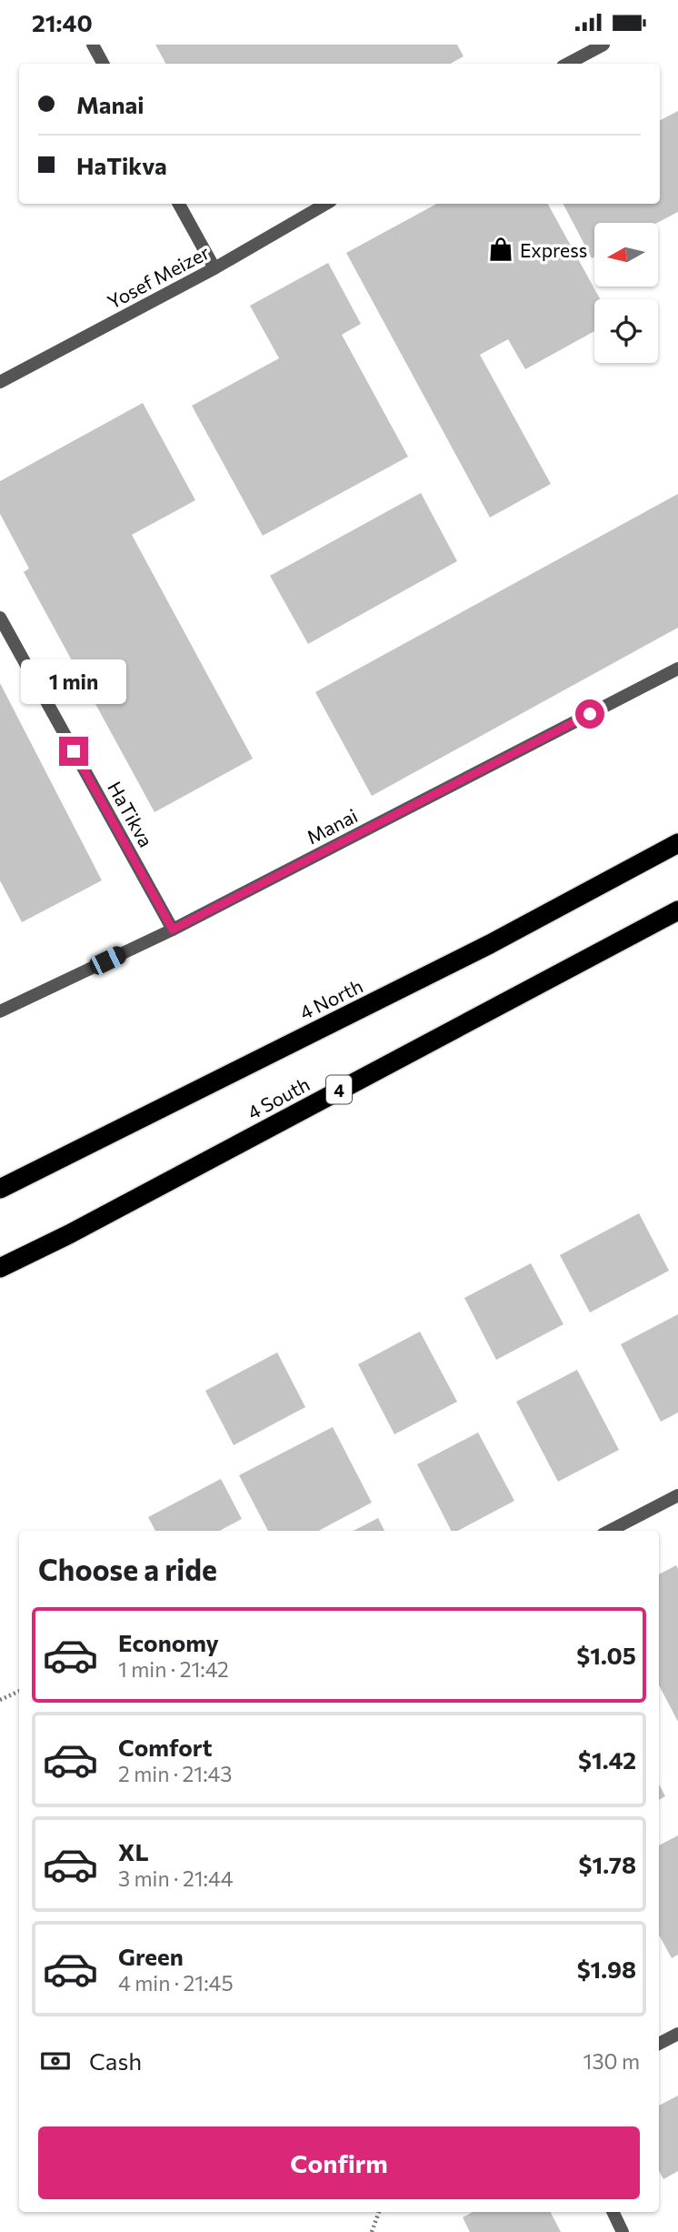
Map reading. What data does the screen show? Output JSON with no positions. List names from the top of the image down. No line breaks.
{"streets":{"highway":["4 North","4","4 South"],"street":["Yosef Meizer","HaTikva","Manai"]},"crossings":[["HaTikva","Manai"]],"places":{"shop":["Express"]},"north":"left","page":{"status":"21:40","banner":["Manai","HaTikva"],"bubble":"1 min","heading":"Choose a ride","list":[{"name":"Economy","note":"1 min · 21:42","value":"$1.05"},{"name":"Comfort","note":"2 min · 21:43","value":"$1.42"},{"name":"XL","note":"3 min · 21:44","value":"$1.78"},{"name":"Green","note":"4 min · 21:45","value":"$1.98"}],"pay":["Cash","130 m"],"buttons":"Confirm"}}
